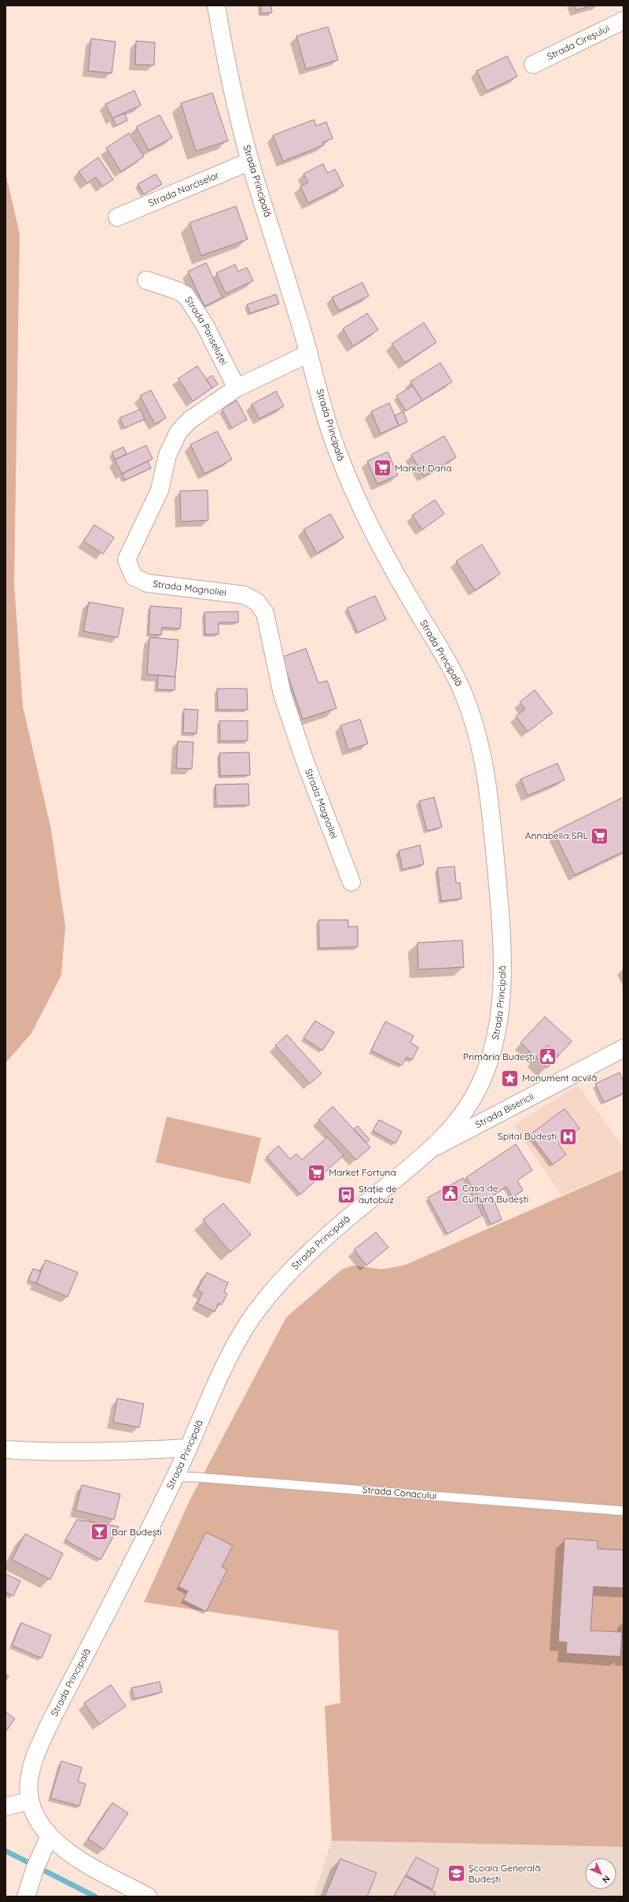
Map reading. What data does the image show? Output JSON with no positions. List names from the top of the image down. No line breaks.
{"streets":{"main road":["Strada Cireșului","Strada Principală","Strada Narciselor","Strada Panseluței","Strada Magnoliei","Strada Bisericii"],"lane":["Strada Conacului"]},"crossings":[["Strada Principală","Strada Narciselor"],["Strada Principală","Strada Magnoliei"],["Strada Principală","Strada Bisericii"],["Strada Principală","Strada Conacului"],["Strada Panseluței","Strada Magnoliei"]],"places":{"supermarket":["Market Daria","Annabella SRL","Market Fortuna"],"public building":["Primăria Budești","Casa de Cultură Budești"],"place":["Monument acvilă"],"hospital":["Spital Budești"],"bus stop":["Stație de autobuz"],"bar":["Bar Budești"],"school or university":["Școala Generală Budești"]},"north":"bottom right"}
